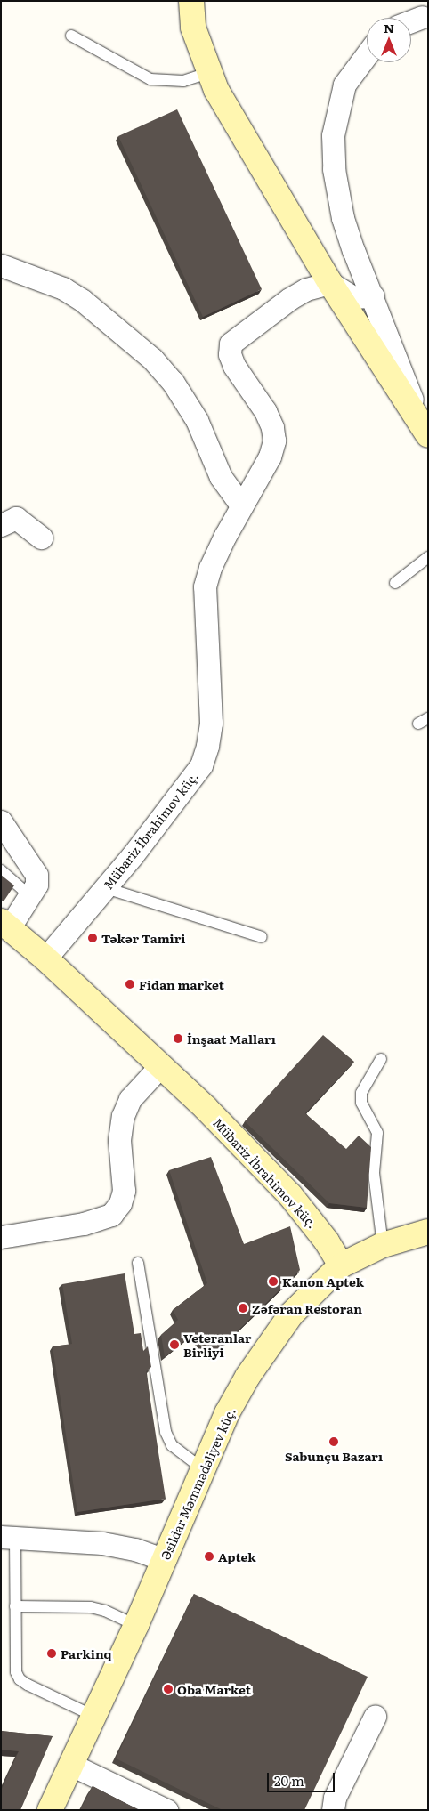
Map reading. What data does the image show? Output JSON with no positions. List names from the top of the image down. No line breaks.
{"streets":{"street":["Mübariz İbrahimov küç.","Əsildar Məmmədəliyev küç."]},"crossings":[["Mübariz İbrahimov küç.","Əsildar Məmmədəliyev küç."]],"places":["Təkər Tamiri","Fidan market","İnşaat Malları","Kanon Aptek","Zəfəran Restoran","Veteranlar Birliyi","Sabunçu Bazarı","Aptek","Parkinq","Oba Market"],"scale_bar":"20 m","north":"top"}
